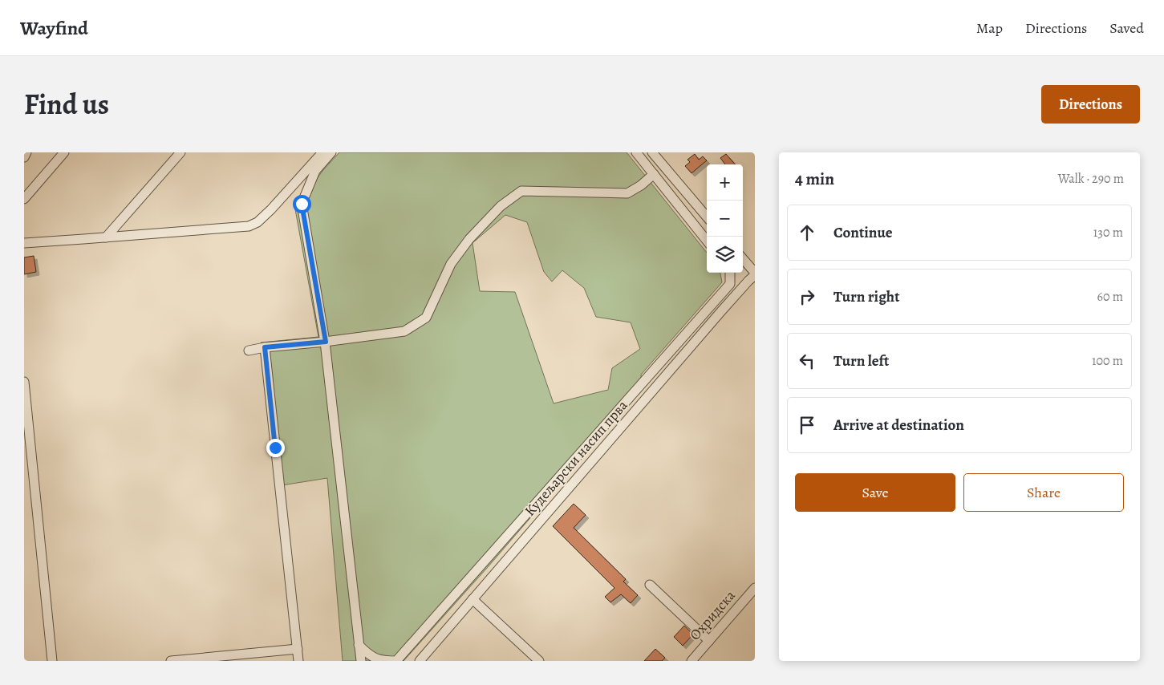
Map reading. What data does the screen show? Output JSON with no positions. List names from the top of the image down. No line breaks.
{"streets":{"street":["Кудељарски насип прва","Охридска"]},"page":{"header":"Wayfind","nav":["Map","Directions","Saved"],"title":"Find us","buttons":["Directions",["Save","Share"]],"heading":["4 min","Walk · 290 m"],"map_buttons":["+","−"],"list":[["Continue","130 m"],["Turn right","60 m"],["Turn left","100 m"],"Arrive at destination"]}}
